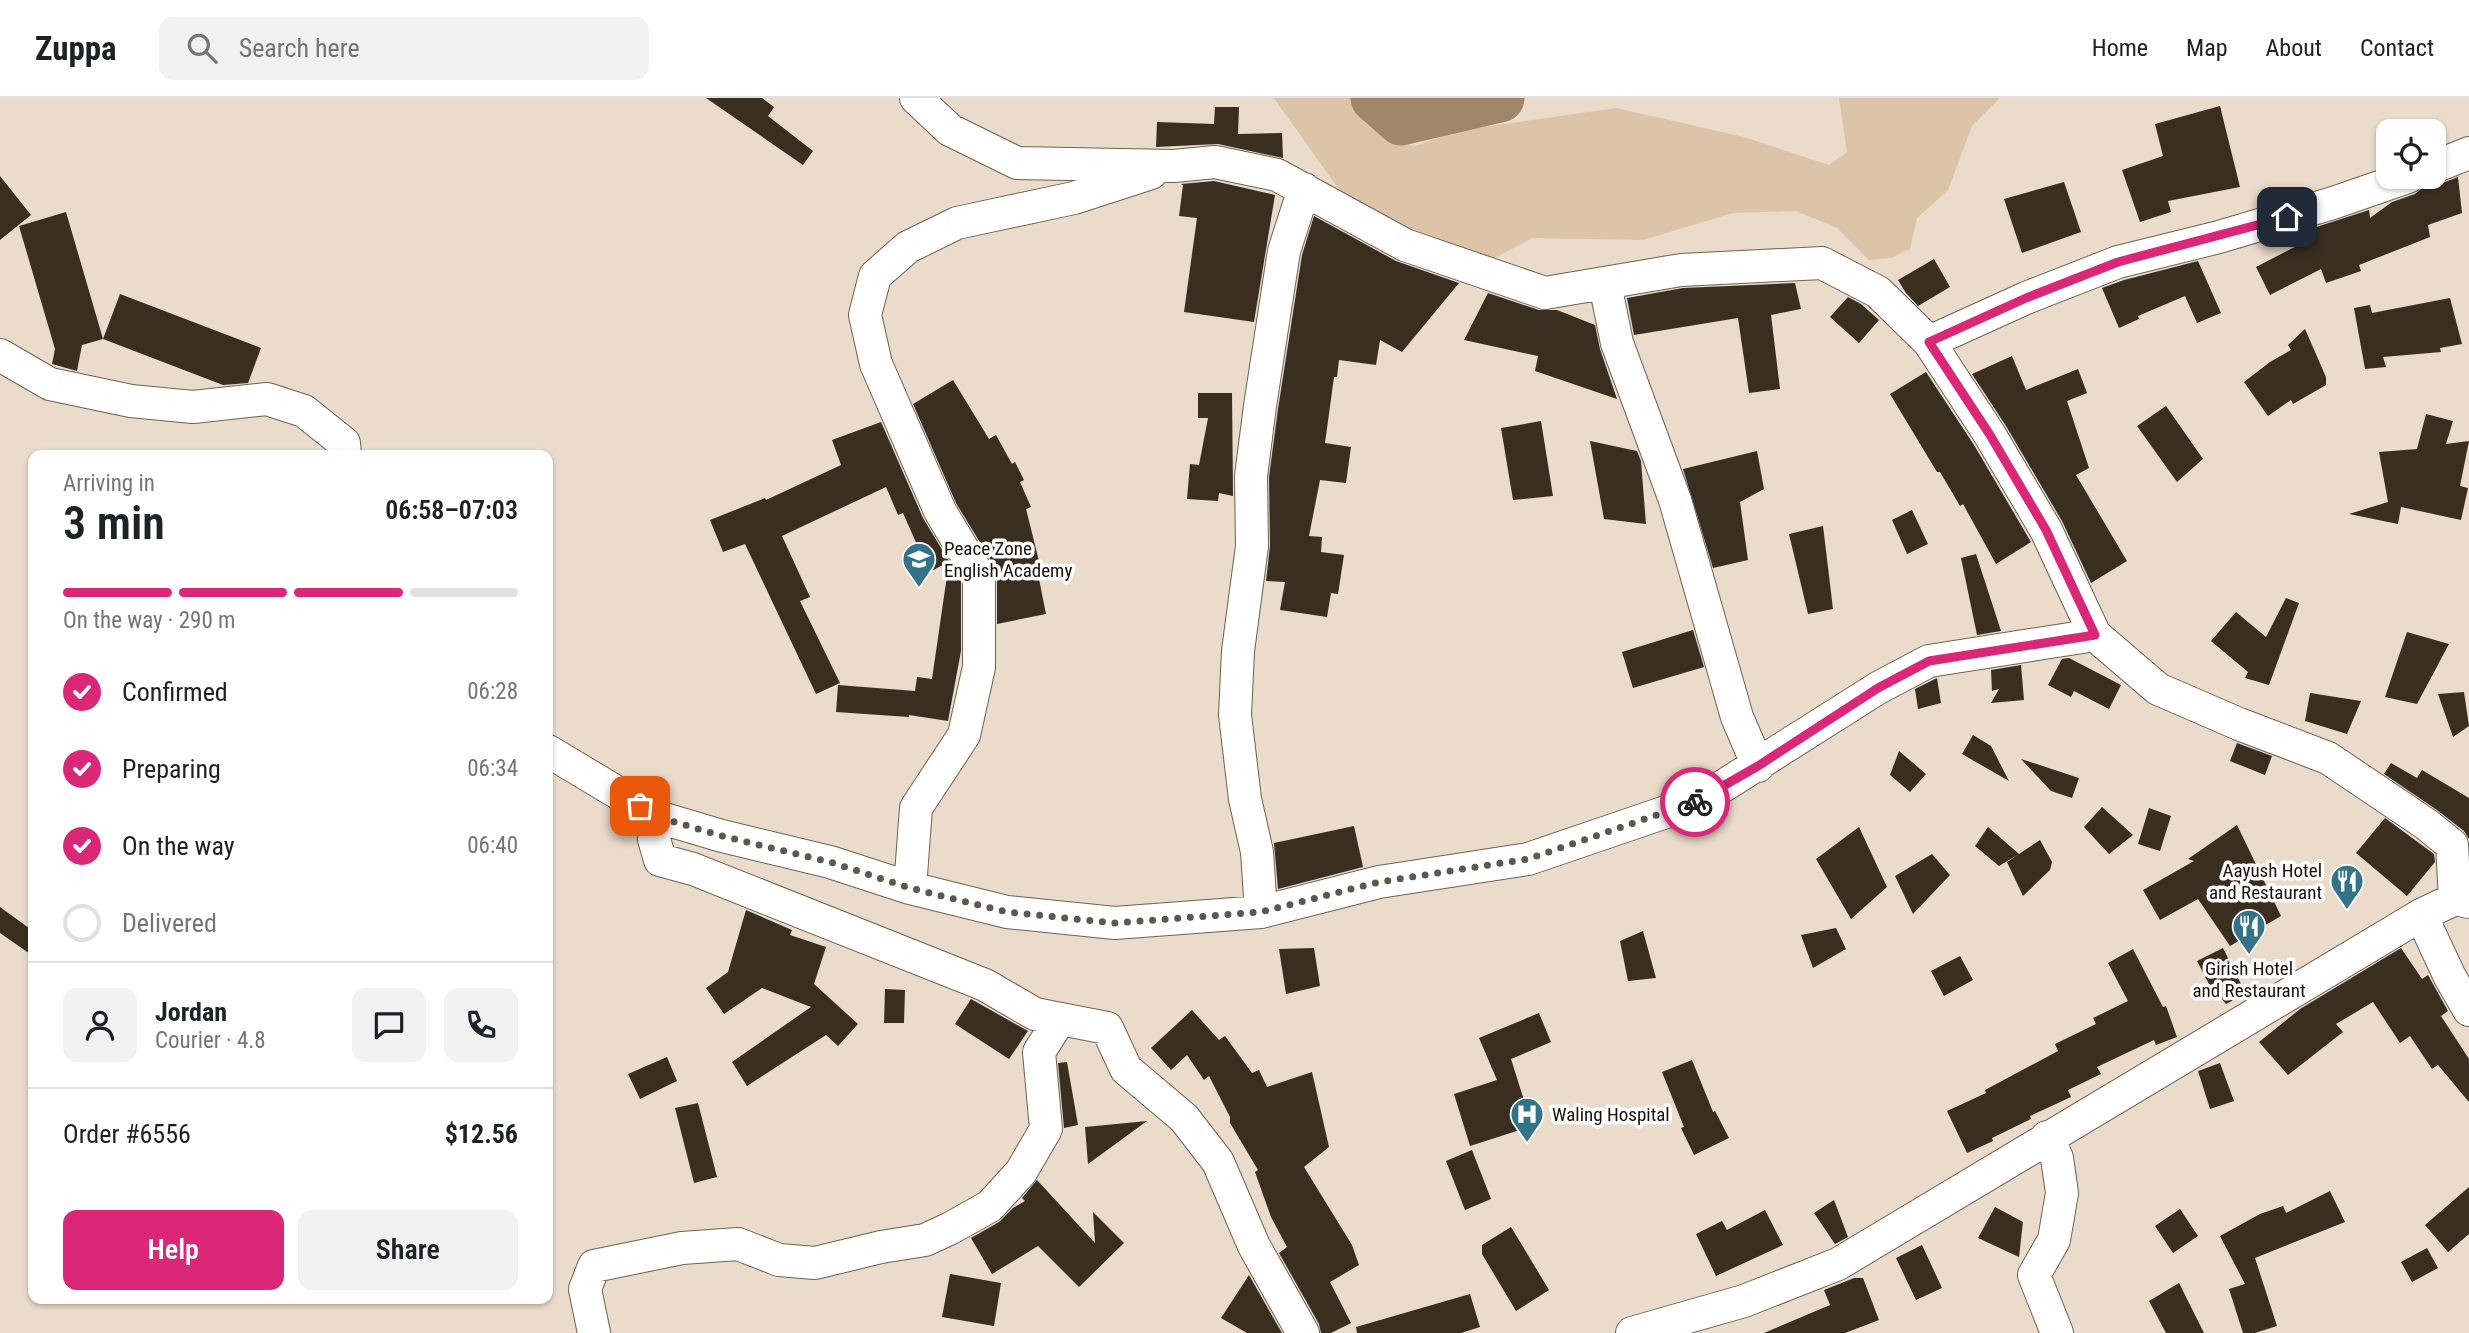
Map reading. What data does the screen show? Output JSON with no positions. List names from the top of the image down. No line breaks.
{"places":{"school or university":["Peace Zone English Academy"],"restaurant":["Aayush Hotel and Restaurant","Girish Hotel and Restaurant"],"hospital":["Waling Hospital"]},"page":{"header":"Zuppa","search":"Search here","nav":["Home","Map","About","Contact"],"heading":["3 min","Arriving in","06:58–07:03"],"panel":["Jordan","Courier · 4.8","Order #6556","$12.56"],"bar":"On the way · 290 m","list":[["Confirmed","06:28"],["Preparing","06:34"],["On the way","06:40"],"Delivered"],"buttons":["Help","Share"]}}
